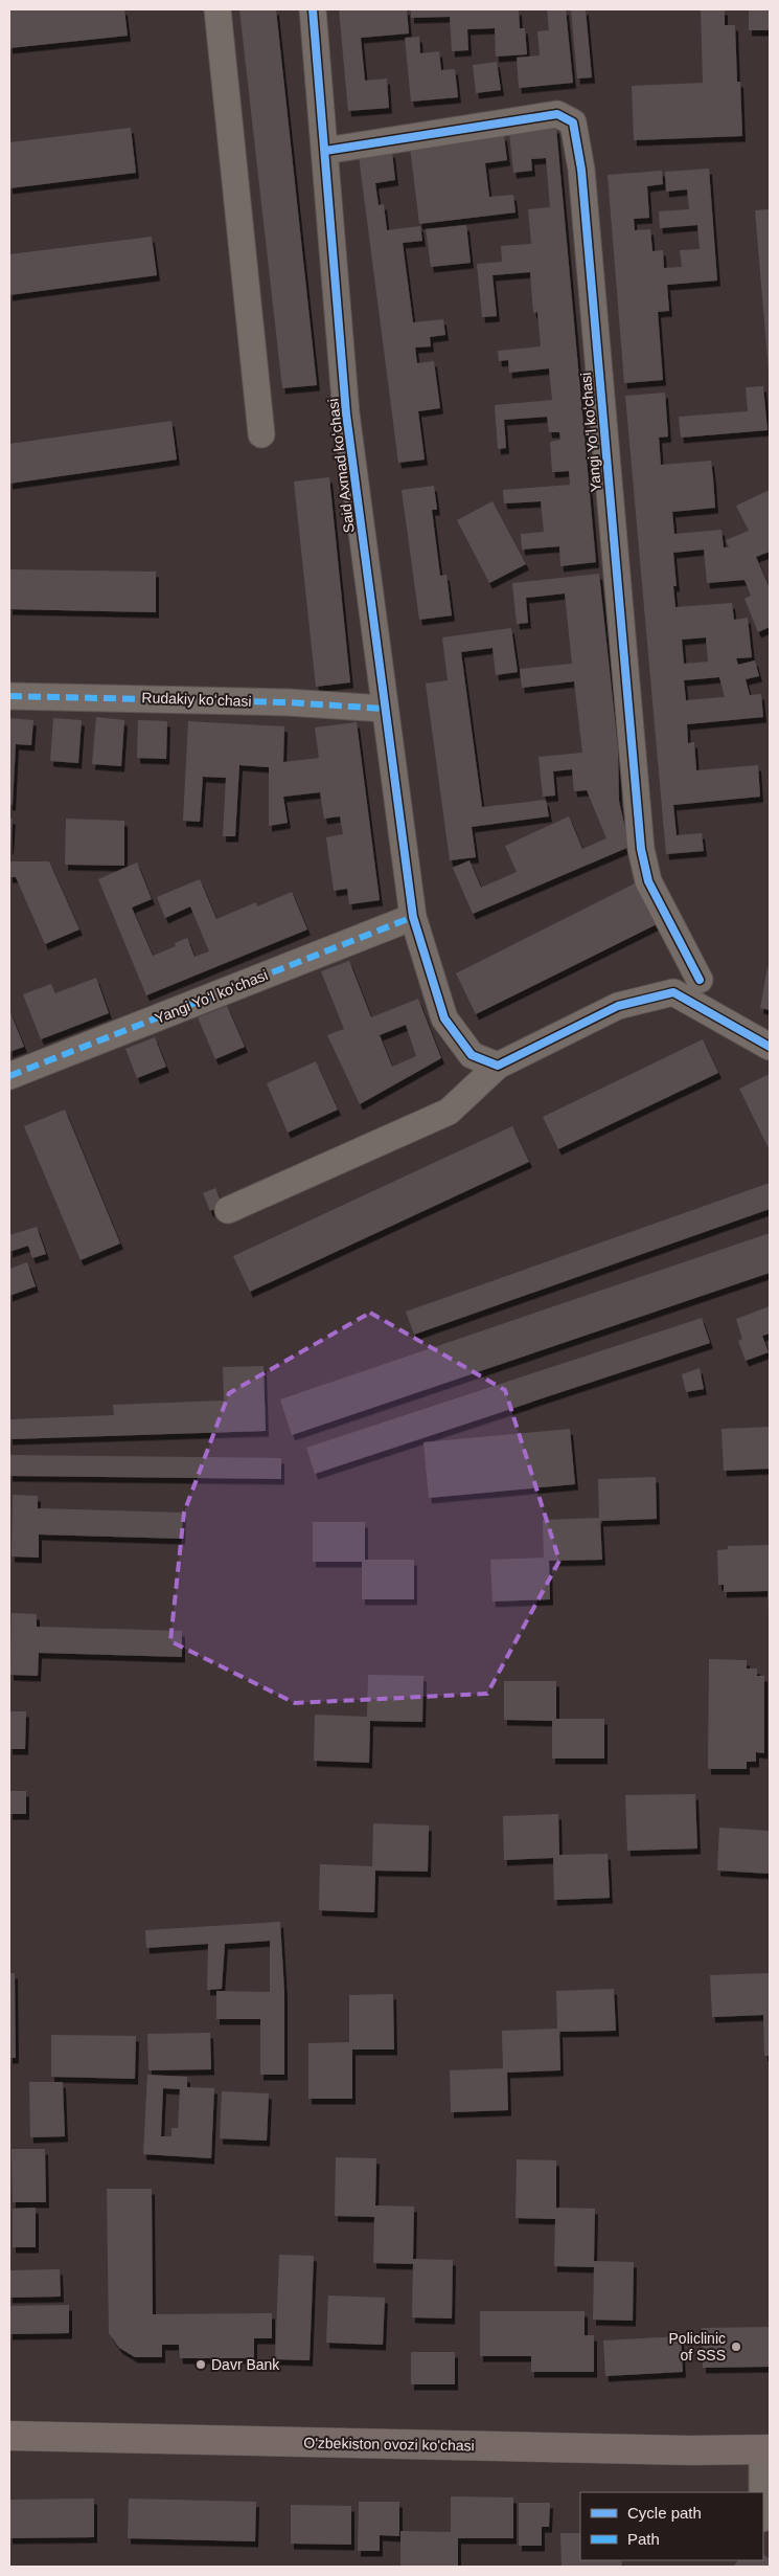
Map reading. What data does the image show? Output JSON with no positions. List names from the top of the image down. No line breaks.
{"streets":{"main road":["O'zbekiston ovozi ko'chasi"],"street":["Yangi Yoʻl koʻchasi","Said Axmad koʻchasi","Rudakiy koʻchasi"]},"crossings":[["Yangi Yoʻl koʻchasi","Said Axmad koʻchasi"],["Said Axmad koʻchasi","Rudakiy koʻchasi"]],"places":["Policlinic of SSS","Davr Bank"],"legend":["Cycle path","Path"]}
